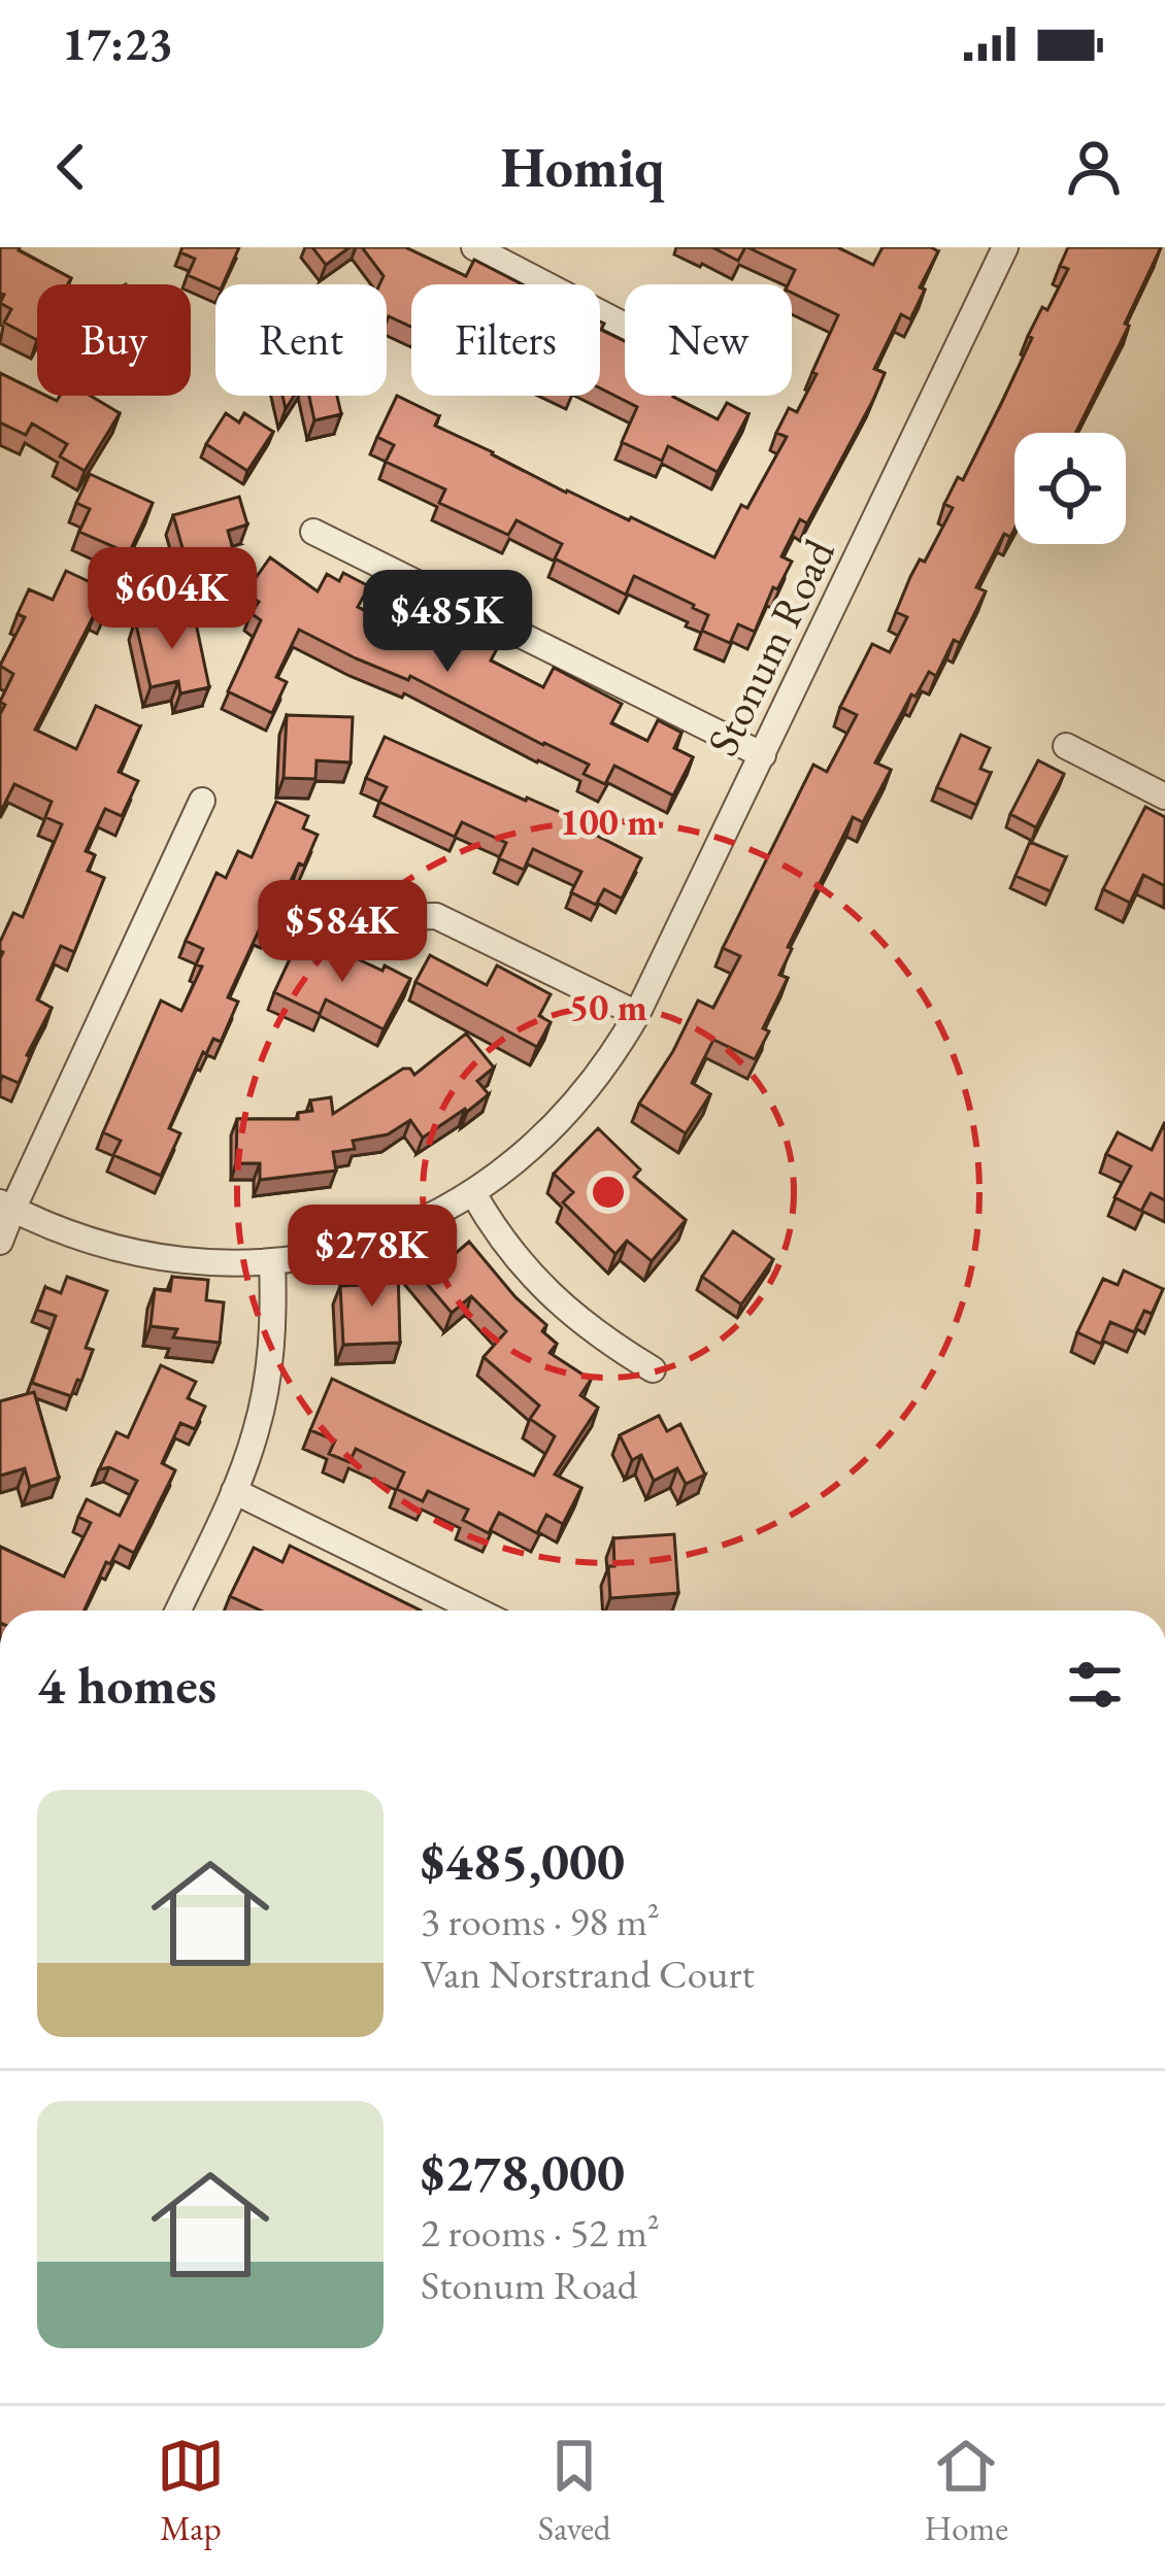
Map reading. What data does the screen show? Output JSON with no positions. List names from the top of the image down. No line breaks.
{"streets":{"street":["Stonum Road"]},"page":{"status":"17:23","header":"Homiq","chip":["Buy","Rent","Filters","New"],"price":["$604K","$485K","$584K","$278K"],"heading":"4 homes","list":[{"name":"$485,000","note":"3 rooms · 98 m² · Van Norstrand Court"},{"name":"$278,000","note":"2 rooms · 52 m² · Stonum Road"}],"tabs":["Map","Saved","Home"]},"rings":["100 m","50 m"]}
